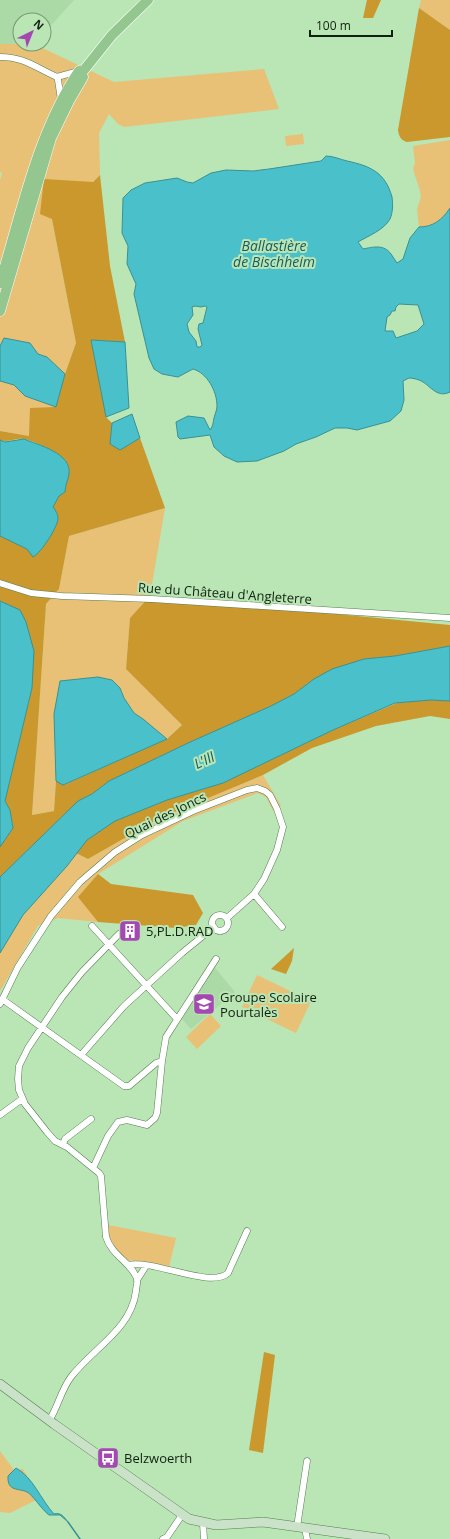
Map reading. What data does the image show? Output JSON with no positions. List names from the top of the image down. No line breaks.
{"streets":{"street":["Rue du Château d'Angleterre","Quai des Joncs"]},"water":["Ballastière de Bischheim","L'Ill"],"places":{"building":["5,PL.D.RAD"],"school or university":["Groupe Scolaire Pourtalès"],"bus stop":["Belzwoerth"]},"scale_bar":"100 m","north":"top right"}
